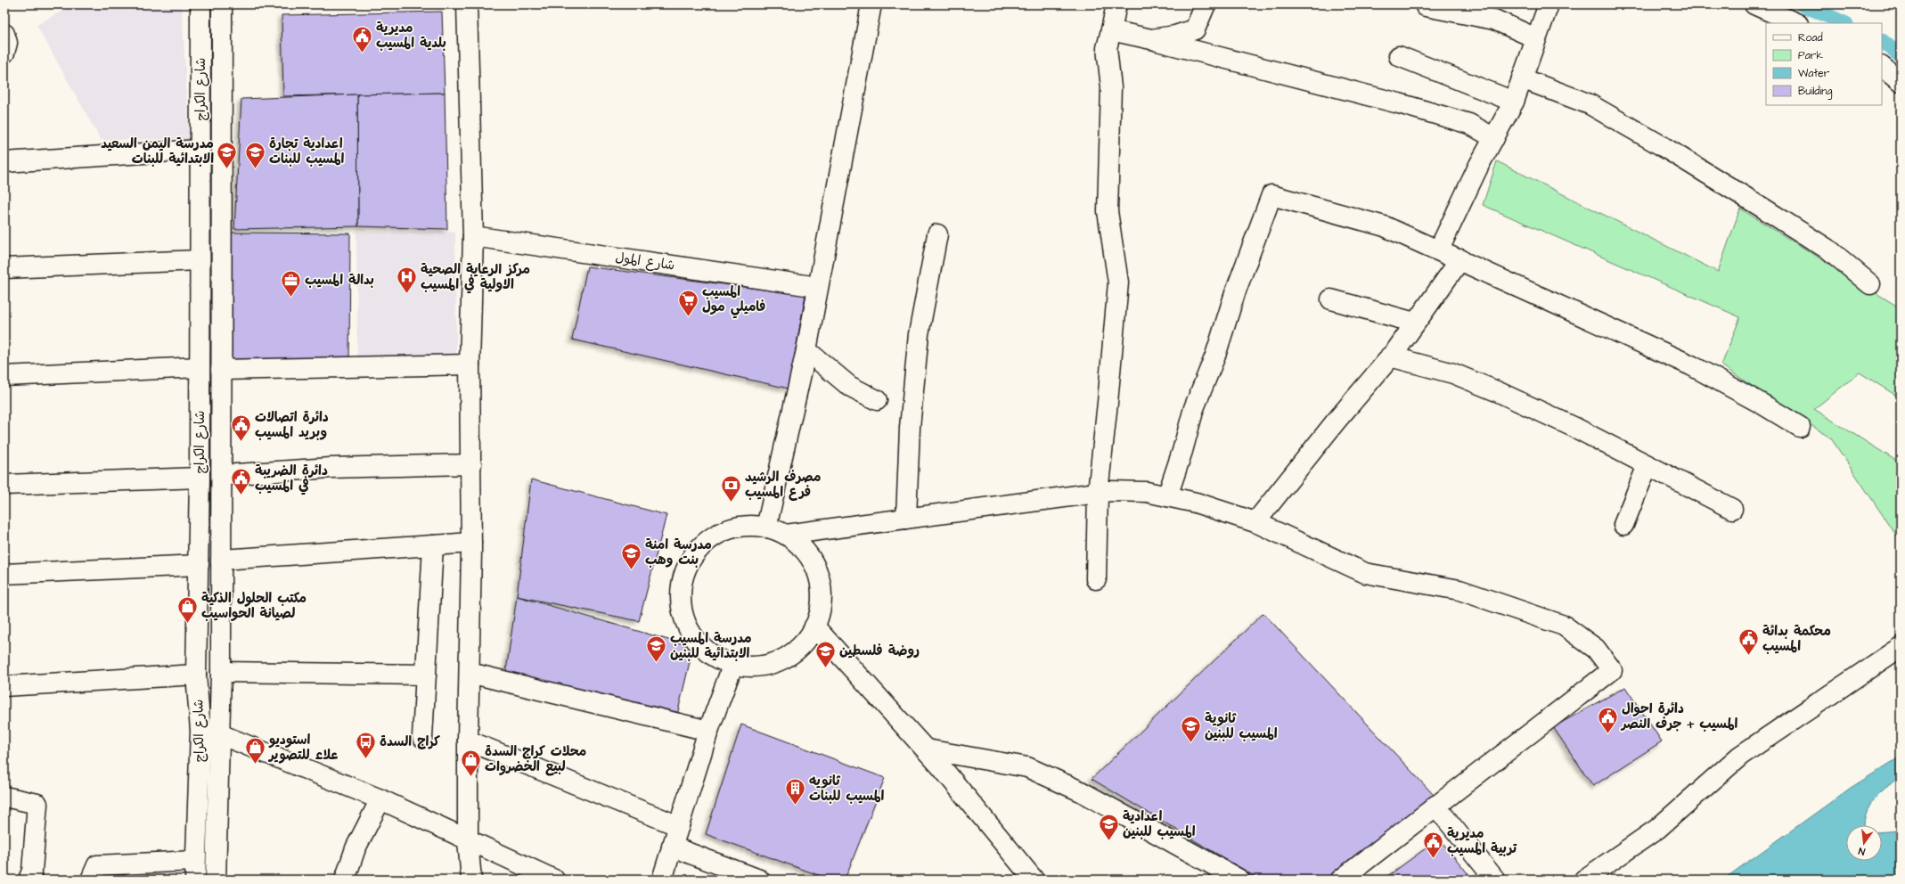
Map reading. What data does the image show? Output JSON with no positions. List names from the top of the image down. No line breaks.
{"streets":{"street":["شارع الكراج","شارع المول"]},"places":{"public building":["مديرية بلدية المسيب","دائرة اتصالات وبريد المسيب","دائرة الضريبة في المسيب","محكمة بدائة المسيب","دائرة احوال المسيب + جرف النصر","مديرية تربية المسيب"],"school or university":["مدرسة اليمن السعيد الابتدائية للبنات","اعدادية تجارة المسيب للبنات","مدرسة امنة بنت وهب","مدرسة المسيب الابتدائية للبنين","روضة فلسطين","ثانوية المسيب للبنين","اعدادية المسيب للبنين"],"hospital":["مركز الرعاية الصحية الاولية في المسيب"],"office":["بدالة المسيب"],"supermarket":["المسيب فاميلي مول"],"bank":["مصرف الرشيد فرع المسيب"],"shop":["مكتب الحلول الذكية لصيانة الحواسيب","استوديو علاء للتصوير","محلات كراج السدة لبيع الخضروات"],"bus stop":["كراج السدة"],"building":["ثانويه المسيب للبنات"]},"legend":["Road","Park","Water","Building"],"north":"bottom"}
